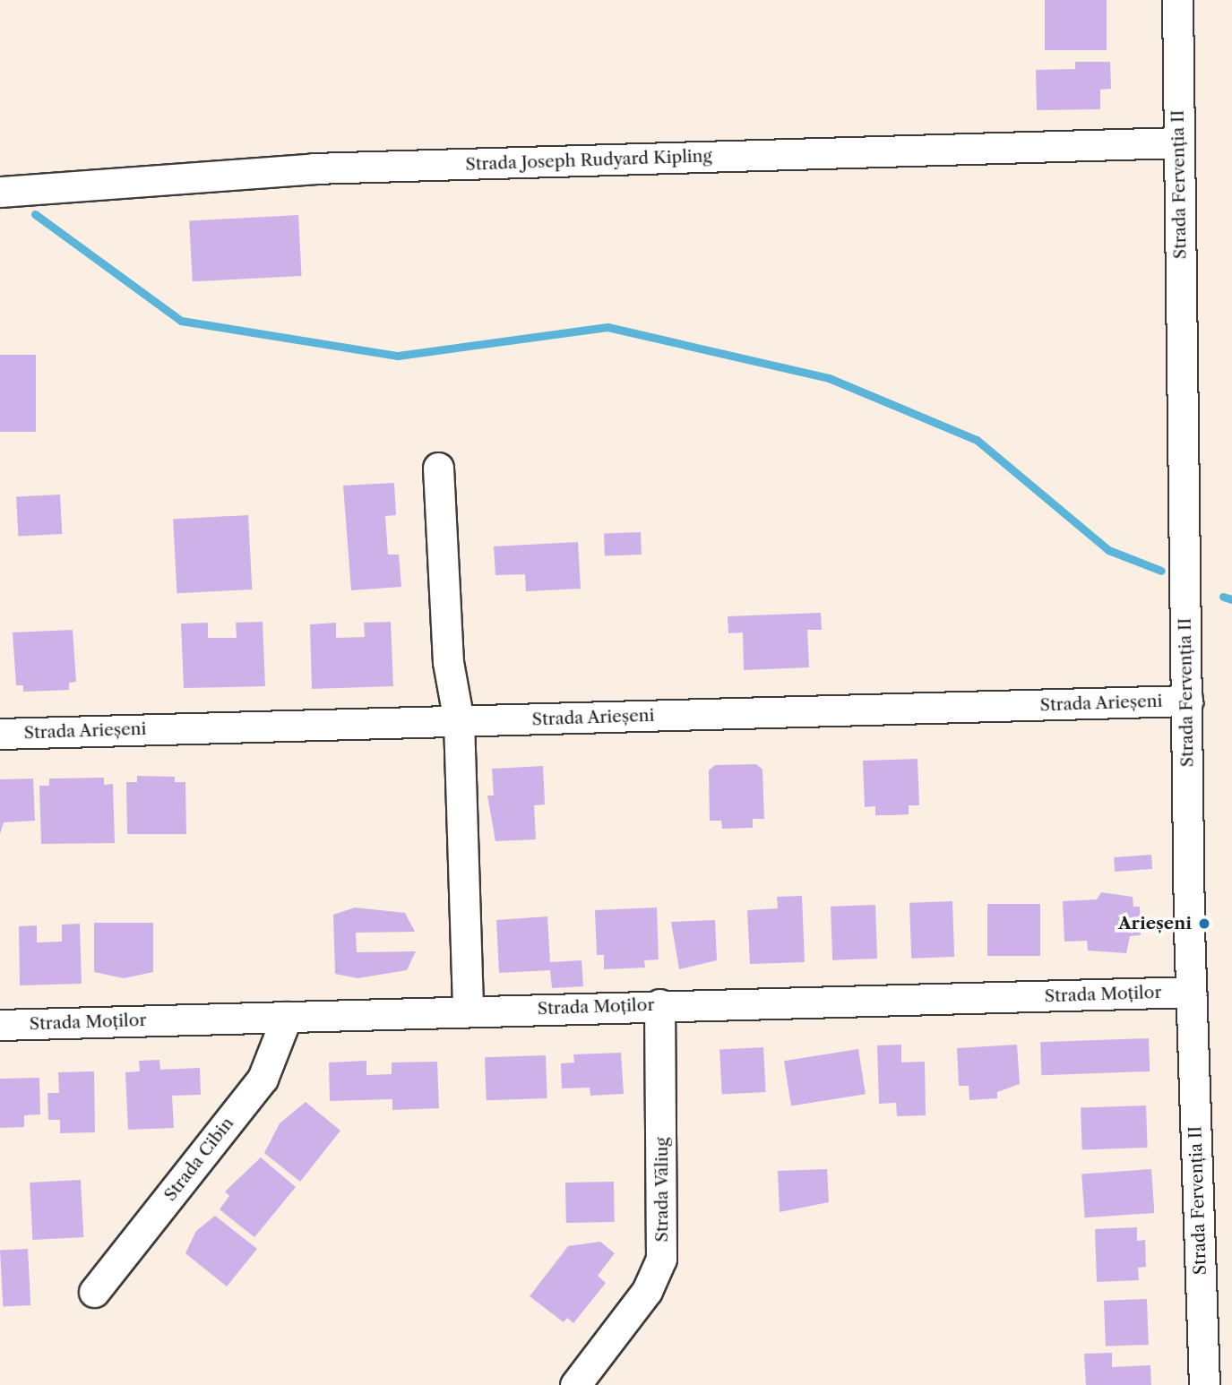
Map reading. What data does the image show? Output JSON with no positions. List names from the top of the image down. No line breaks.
{"streets":{"street":["Strada Joseph Rudyard Kipling","Strada Fervenția II","Strada Arieșeni","Strada Moților","Strada Cibin","Strada Văliug"]},"crossings":[["Strada Joseph Rudyard Kipling","Strada Fervenția II"],["Strada Fervenția II","Strada Arieșeni"],["Strada Fervenția II","Strada Moților"],["Strada Moților","Strada Cibin"],["Strada Moților","Strada Văliug"]],"places":["Arieșeni"]}
